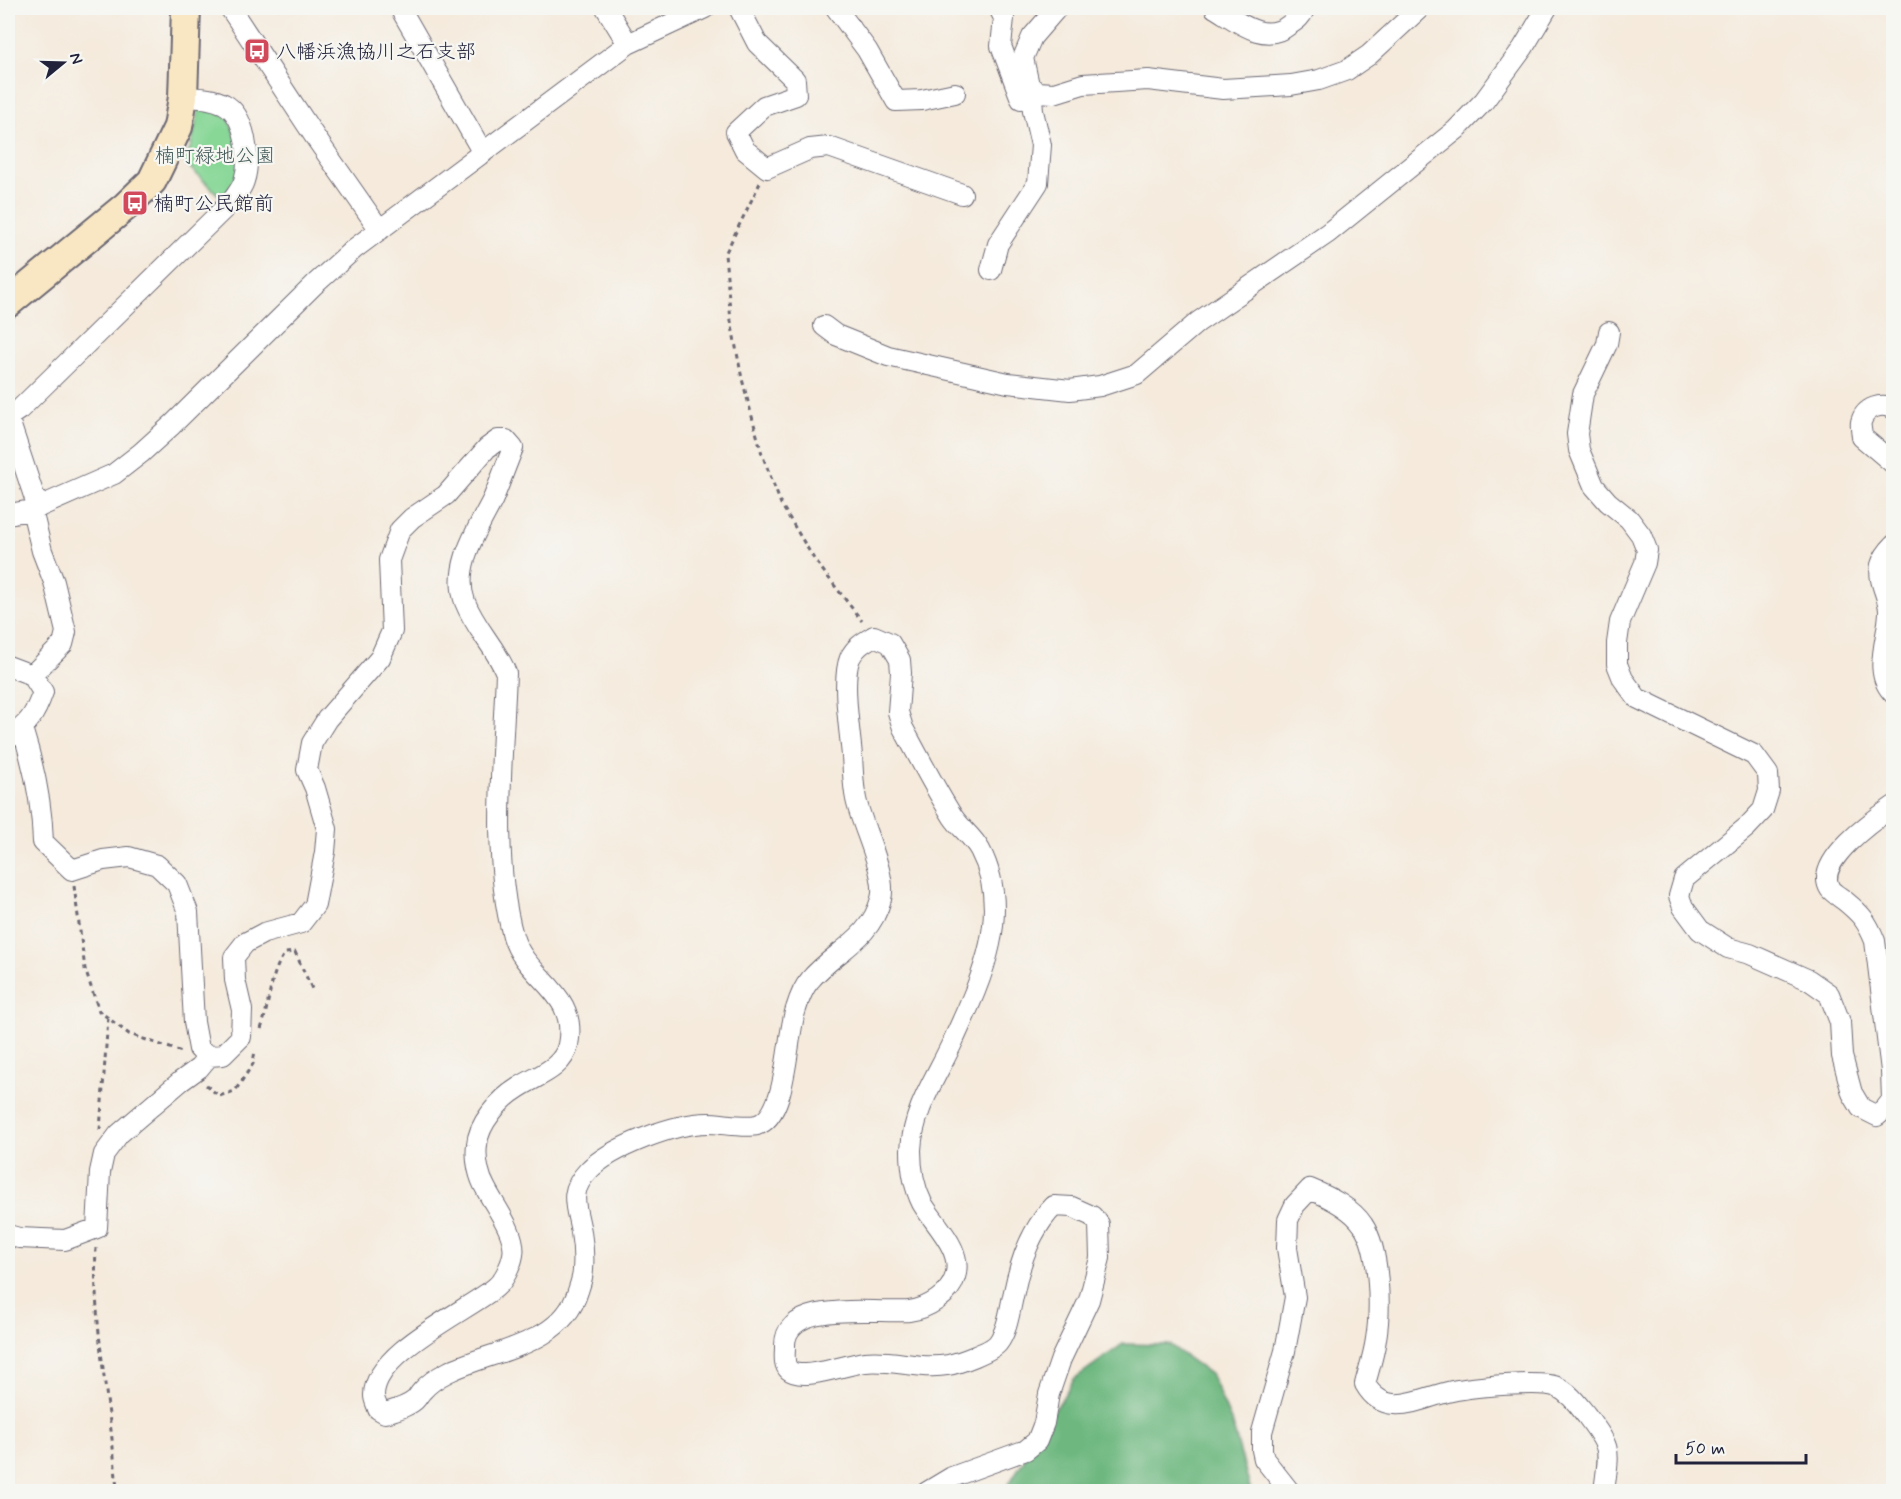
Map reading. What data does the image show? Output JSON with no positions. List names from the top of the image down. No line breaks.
{"parks":["楠町緑地公園"],"places":{"bus stop":["八幡浜漁協川之石支部","楠町公民館前"]},"scale_bar":"50 m","north":"right"}
